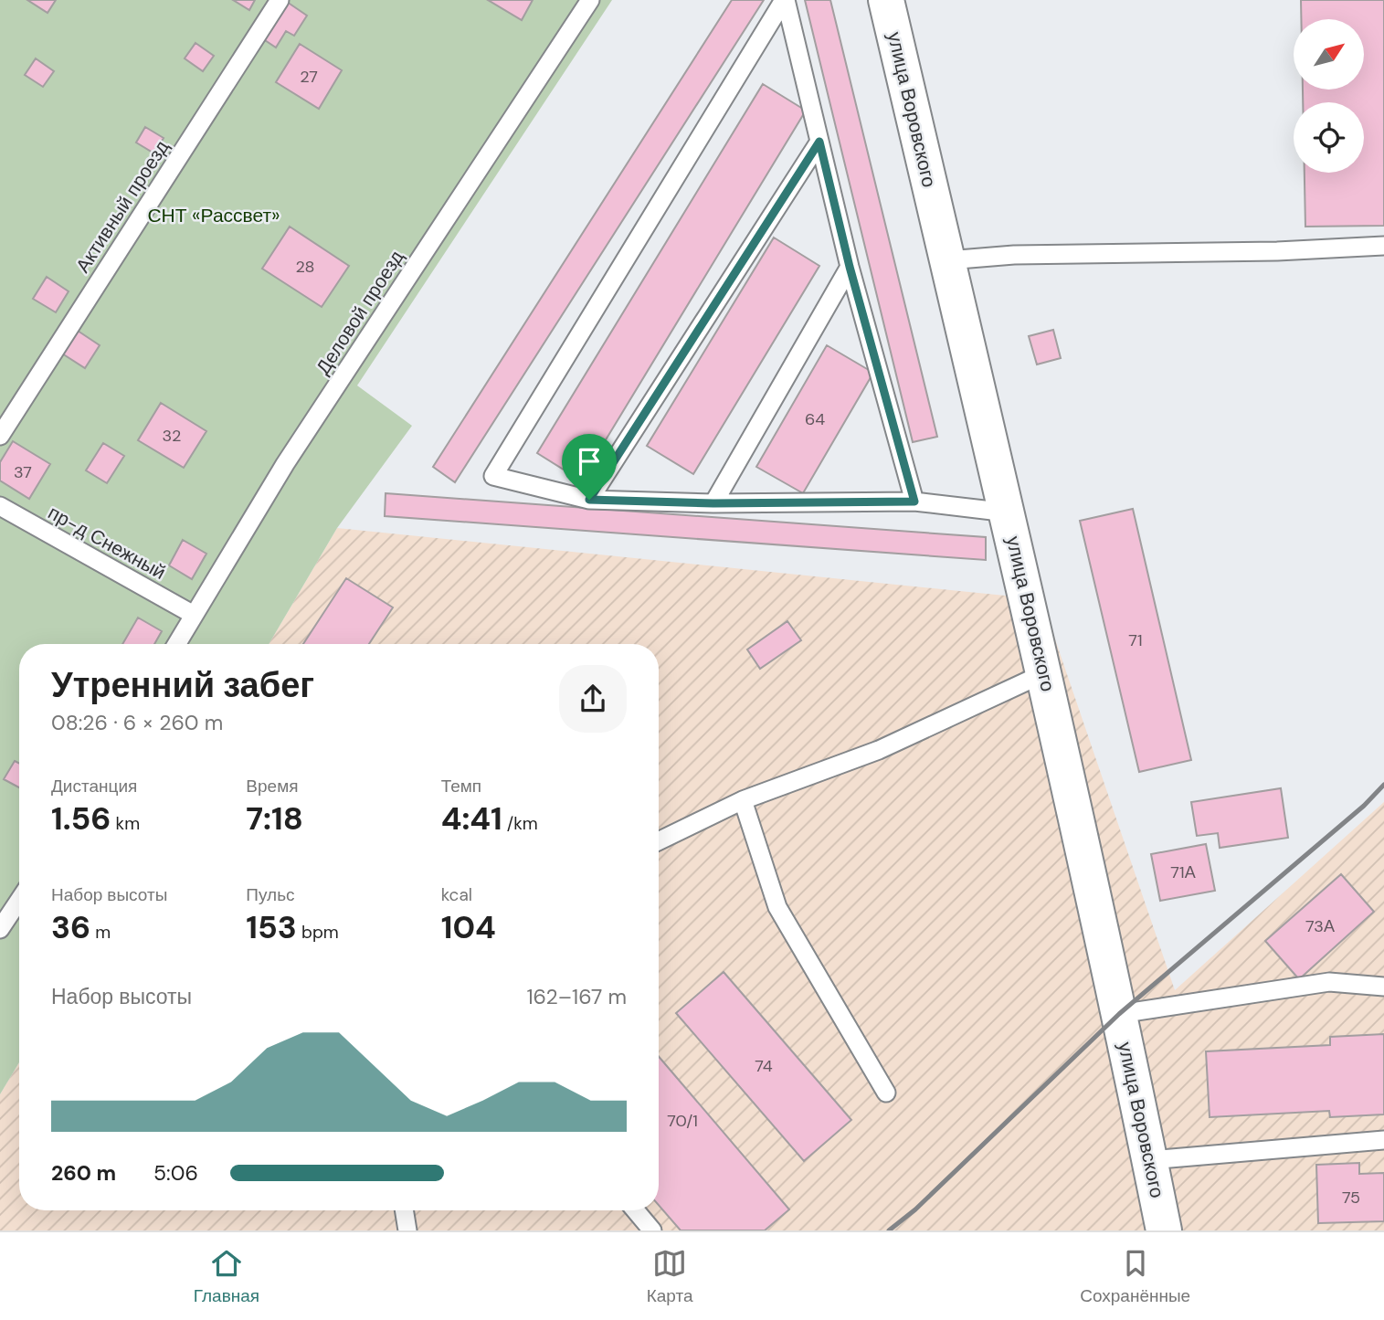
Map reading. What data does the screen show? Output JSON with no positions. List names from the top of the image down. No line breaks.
{"streets":{"street":["улица Воровского"],"lane":["Активный проезд","Деловой проезд","пр-д Снежный"]},"crossings":[["Деловой проезд","пр-д Снежный"]],"parks":["СНТ «Рассвет»"],"house_numbers":["27","28","64","32","37","71","71А","73А","74","70/1","75"],"north":"top right","page":{"heading":["Утренний забег","08:26 · 6 × 260 m"],"stats":[["Дистанция","1.56 km"],["Время","7:18"],["Темп","4:41 /km"],["Набор высоты","36 m"],["Пульс","153 bpm"],["kcal","104"]],"chart":["Набор высоты","162–167 m"],"list":[{"name":"260 m","note":"5:06"}],"tabs":["Главная","Карта","Сохранённые"]}}
